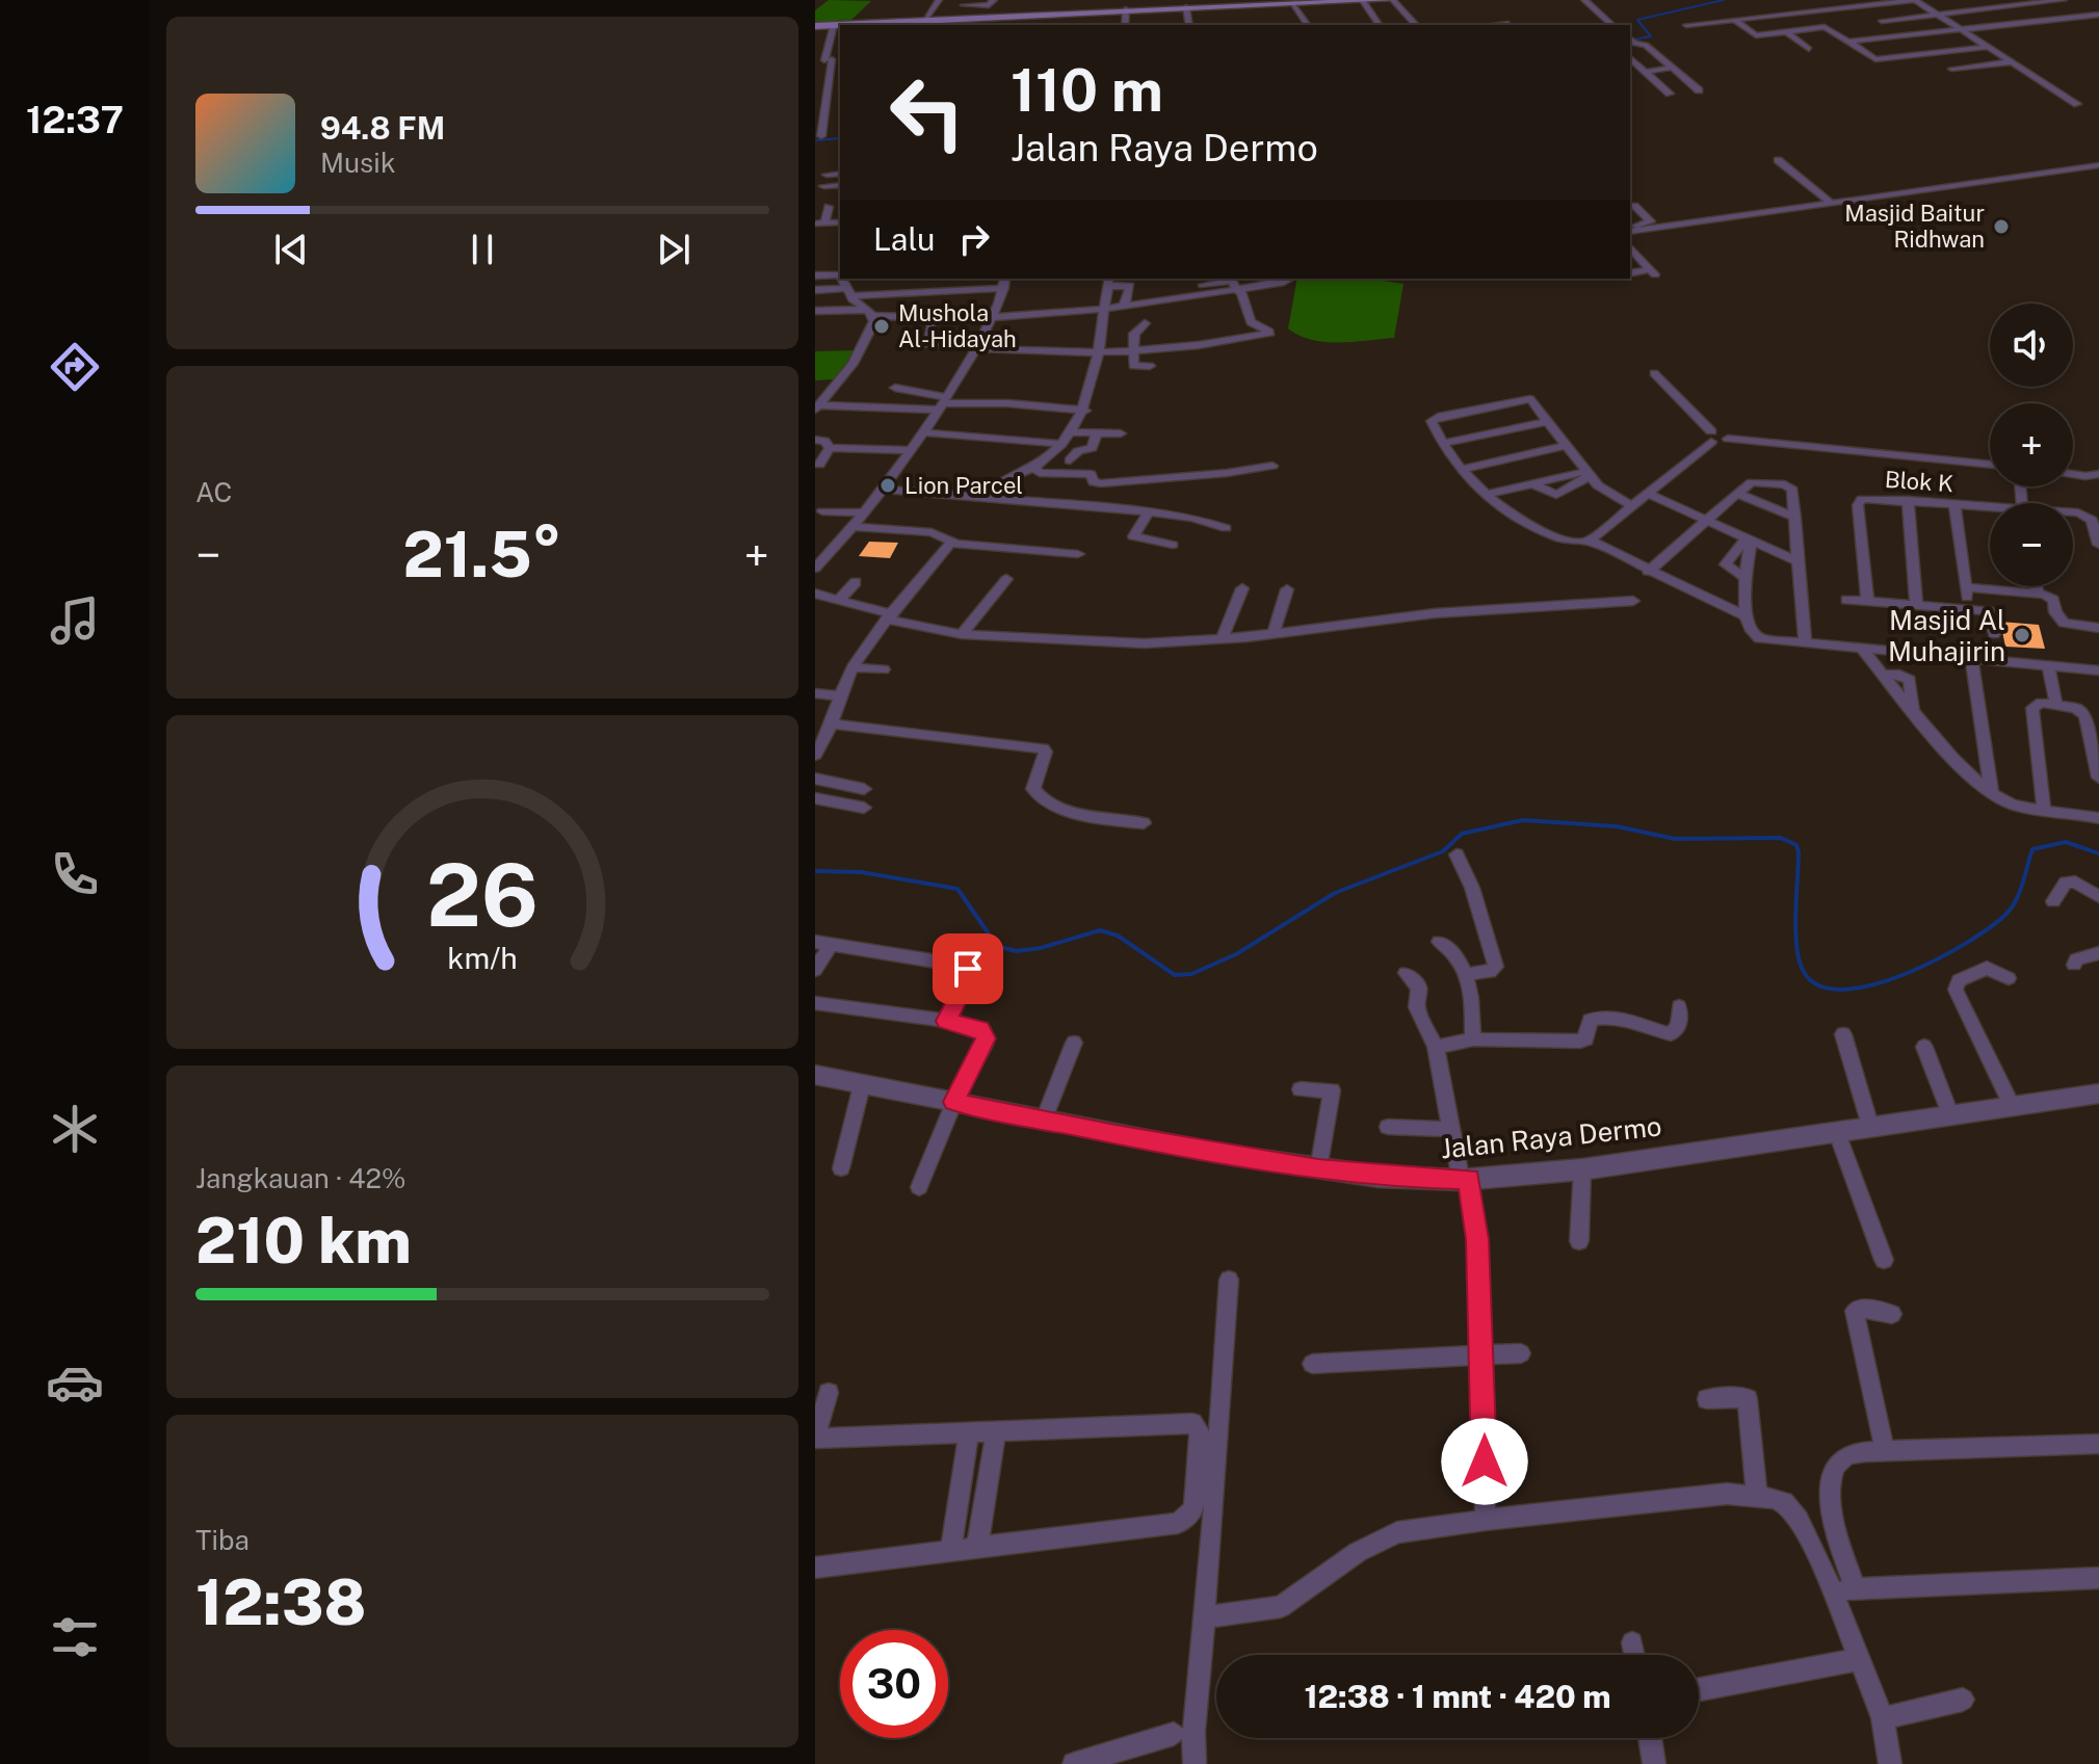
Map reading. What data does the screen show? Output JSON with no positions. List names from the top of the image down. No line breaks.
{"streets":{"street":["Blok K","Jalan Raya Dermo"]},"places":["Masjid Baitur Ridhwan","Mushola Al-Hidayah","Lion Parcel","Masjid Al Muhajirin"],"page":{"tabs":"12:37","turn":["110 m","Jalan Raya Dermo"],"song":["94.8 FM","Musik"],"then":"Lalu","map_buttons":["+","−"],"tile":["AC",["Jangkauan · 42%","210 km"],["Tiba","12:38"]],"heat":["−","21.5°","+"],"limit":"30","trip":"12:38 · 1 mnt · 420 m","gauge":["26","km/h"]}}
